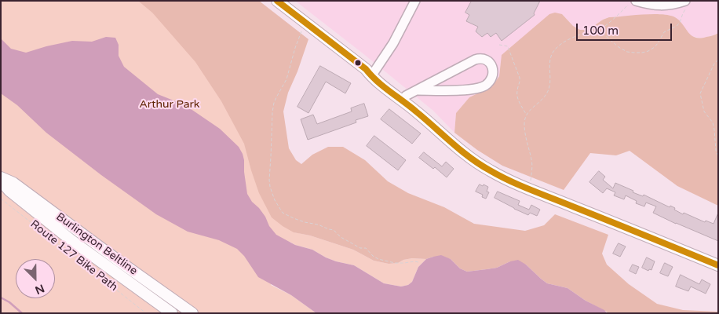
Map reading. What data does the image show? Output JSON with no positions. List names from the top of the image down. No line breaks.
{"streets":{"main road":["Burlington Beltline"],"path":["Route 127 Bike Path"]},"parks":["Arthur Park"],"scale_bar":"100 m","north":"bottom right"}
